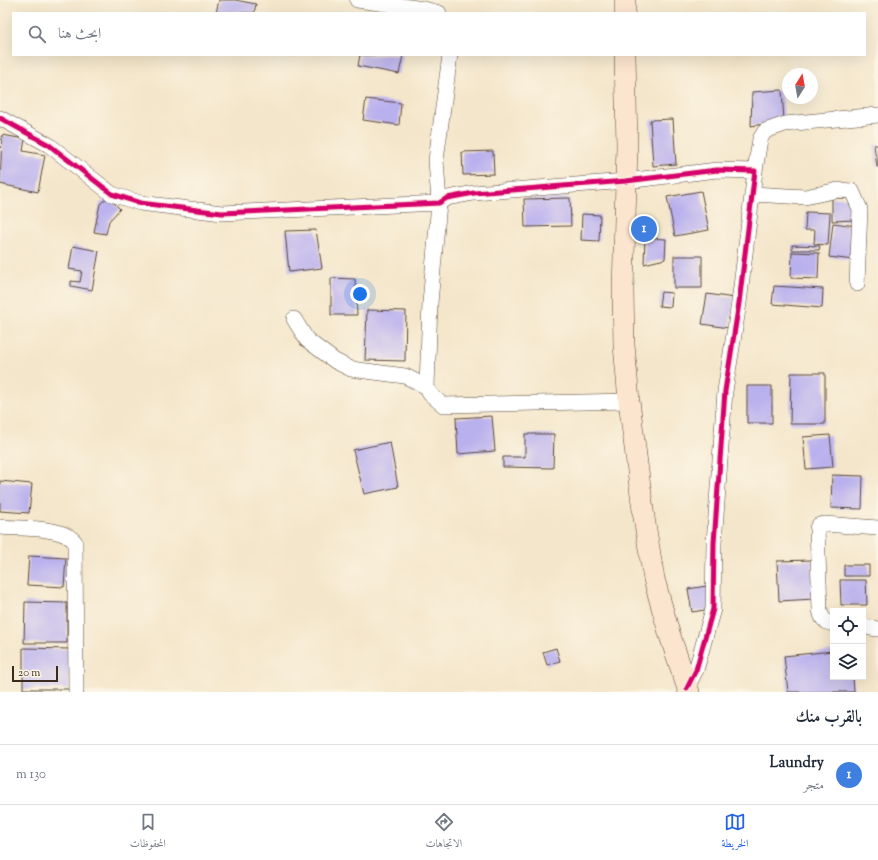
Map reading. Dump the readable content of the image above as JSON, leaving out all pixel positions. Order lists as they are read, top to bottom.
{
  "scale_bar": "20 m",
  "north": "top",
  "page": {
    "search": "ابحث هنا",
    "pins": "1",
    "scale": "20 m",
    "heading": "بالقرب منك",
    "list": [
      {
        "mark": "1",
        "name": "Laundry",
        "note": "متجر",
        "value": "130 m"
      }
    ],
    "nav": ["الخريطة", "الاتجاهات", "المحفوظات"]
  }
}
